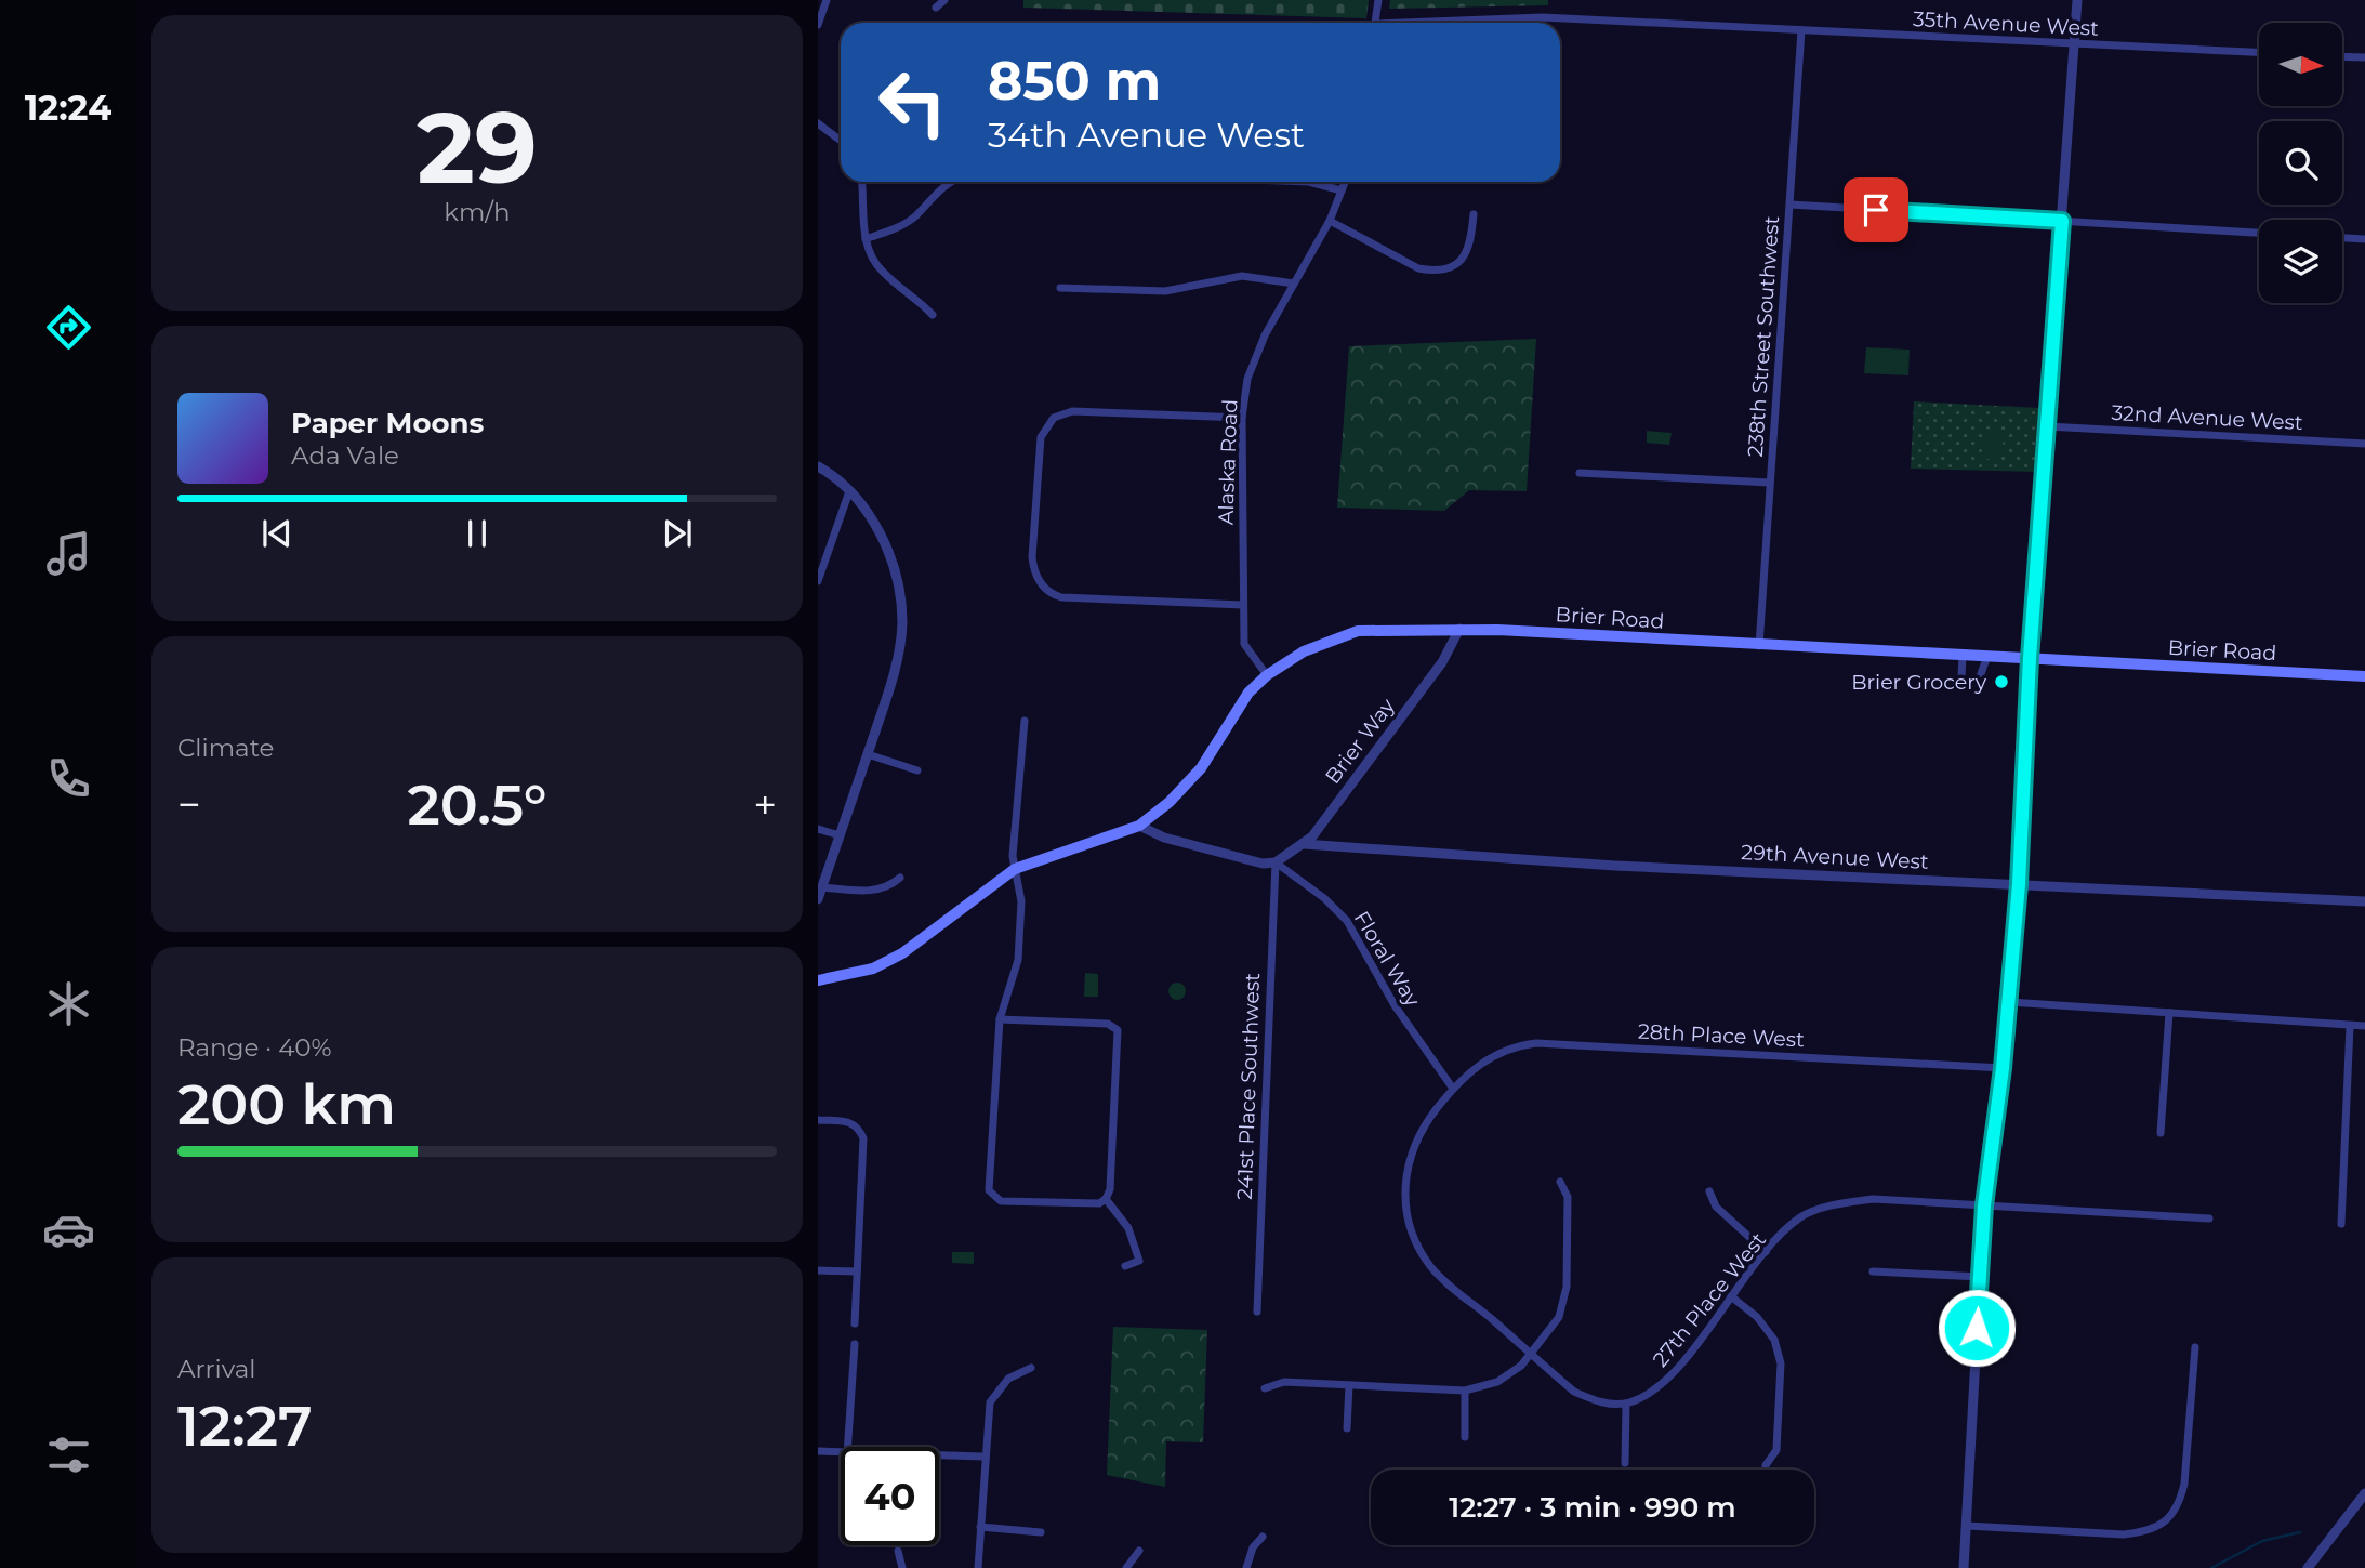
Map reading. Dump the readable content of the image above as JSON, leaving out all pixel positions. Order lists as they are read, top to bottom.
{
  "streets": {
    "main road": ["Brier Road"],
    "street": [
      "35th Avenue West",
      "238th Street Southwest",
      "32nd Avenue West",
      "Alaska Road",
      "Brier Way",
      "29th Avenue West",
      "Floral Way",
      "28th Place West",
      "241st Place Southwest",
      "27th Place West"
    ]
  },
  "crossings": [
    ["35th Avenue West", "238th Street Southwest"],
    ["238th Street Southwest", "Brier Road"],
    ["Alaska Road", "Brier Road"],
    ["Brier Road", "Brier Way"],
    ["Brier Way", "29th Avenue West"],
    ["Brier Way", "Floral Way"],
    ["Brier Way", "241st Place Southwest"],
    ["Floral Way", "28th Place West"],
    ["Floral Way", "241st Place Southwest"]
  ],
  "places": ["Brier Grocery"],
  "north": "right",
  "page": {
    "tabs": "12:24",
    "tile": [
      ["29", "km/h"],
      "Climate",
      ["Range · 40%", "200 km"],
      ["Arrival", "12:27"]
    ],
    "turn": ["850 m", "34th Avenue West"],
    "song": ["Paper Moons", "Ada Vale"],
    "heat": ["−", "20.5°", "+"],
    "limit": "40",
    "trip": "12:27 · 3 min · 990 m"
  }
}
